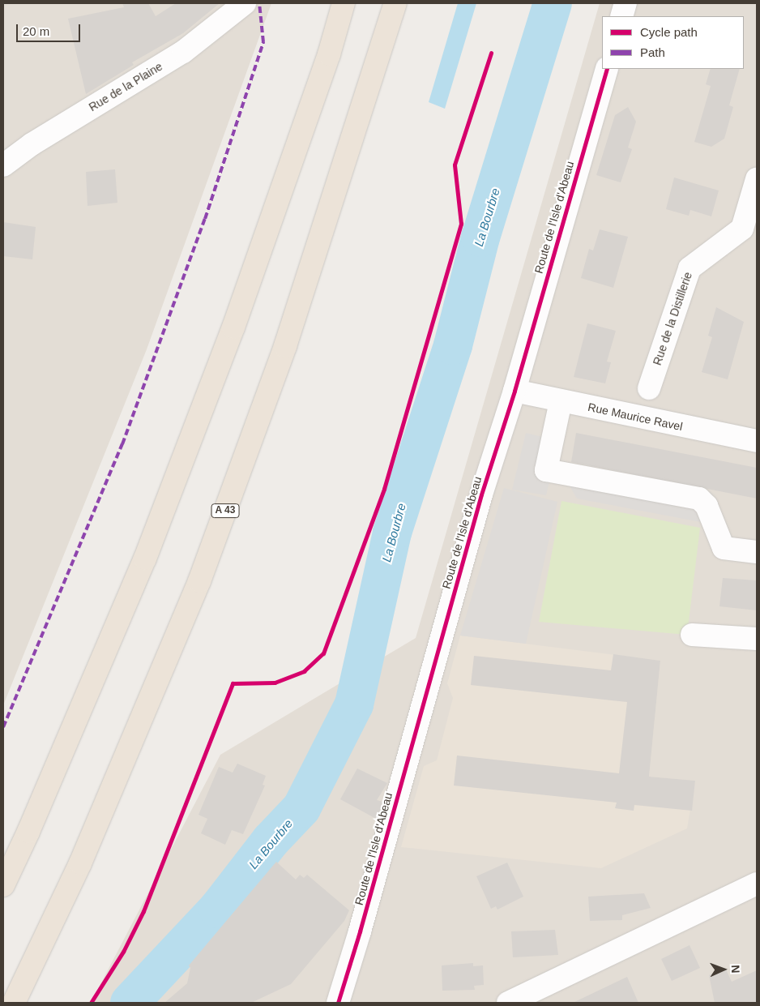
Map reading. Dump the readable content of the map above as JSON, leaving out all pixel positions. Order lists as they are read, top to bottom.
{
  "streets": {
    "highway": ["A 43"],
    "street": [
      "Rue de la Plaine",
      "Route de l'Isle d'Abeau",
      "Rue de la Distillerie",
      "Rue Maurice Ravel"
    ]
  },
  "crossings": [
    ["Route de l'Isle d'Abeau", "Rue Maurice Ravel"]
  ],
  "water": ["La Bourbre"],
  "legend": ["Cycle path", "Path"],
  "scale_bar": "20 m",
  "north": "right"
}
